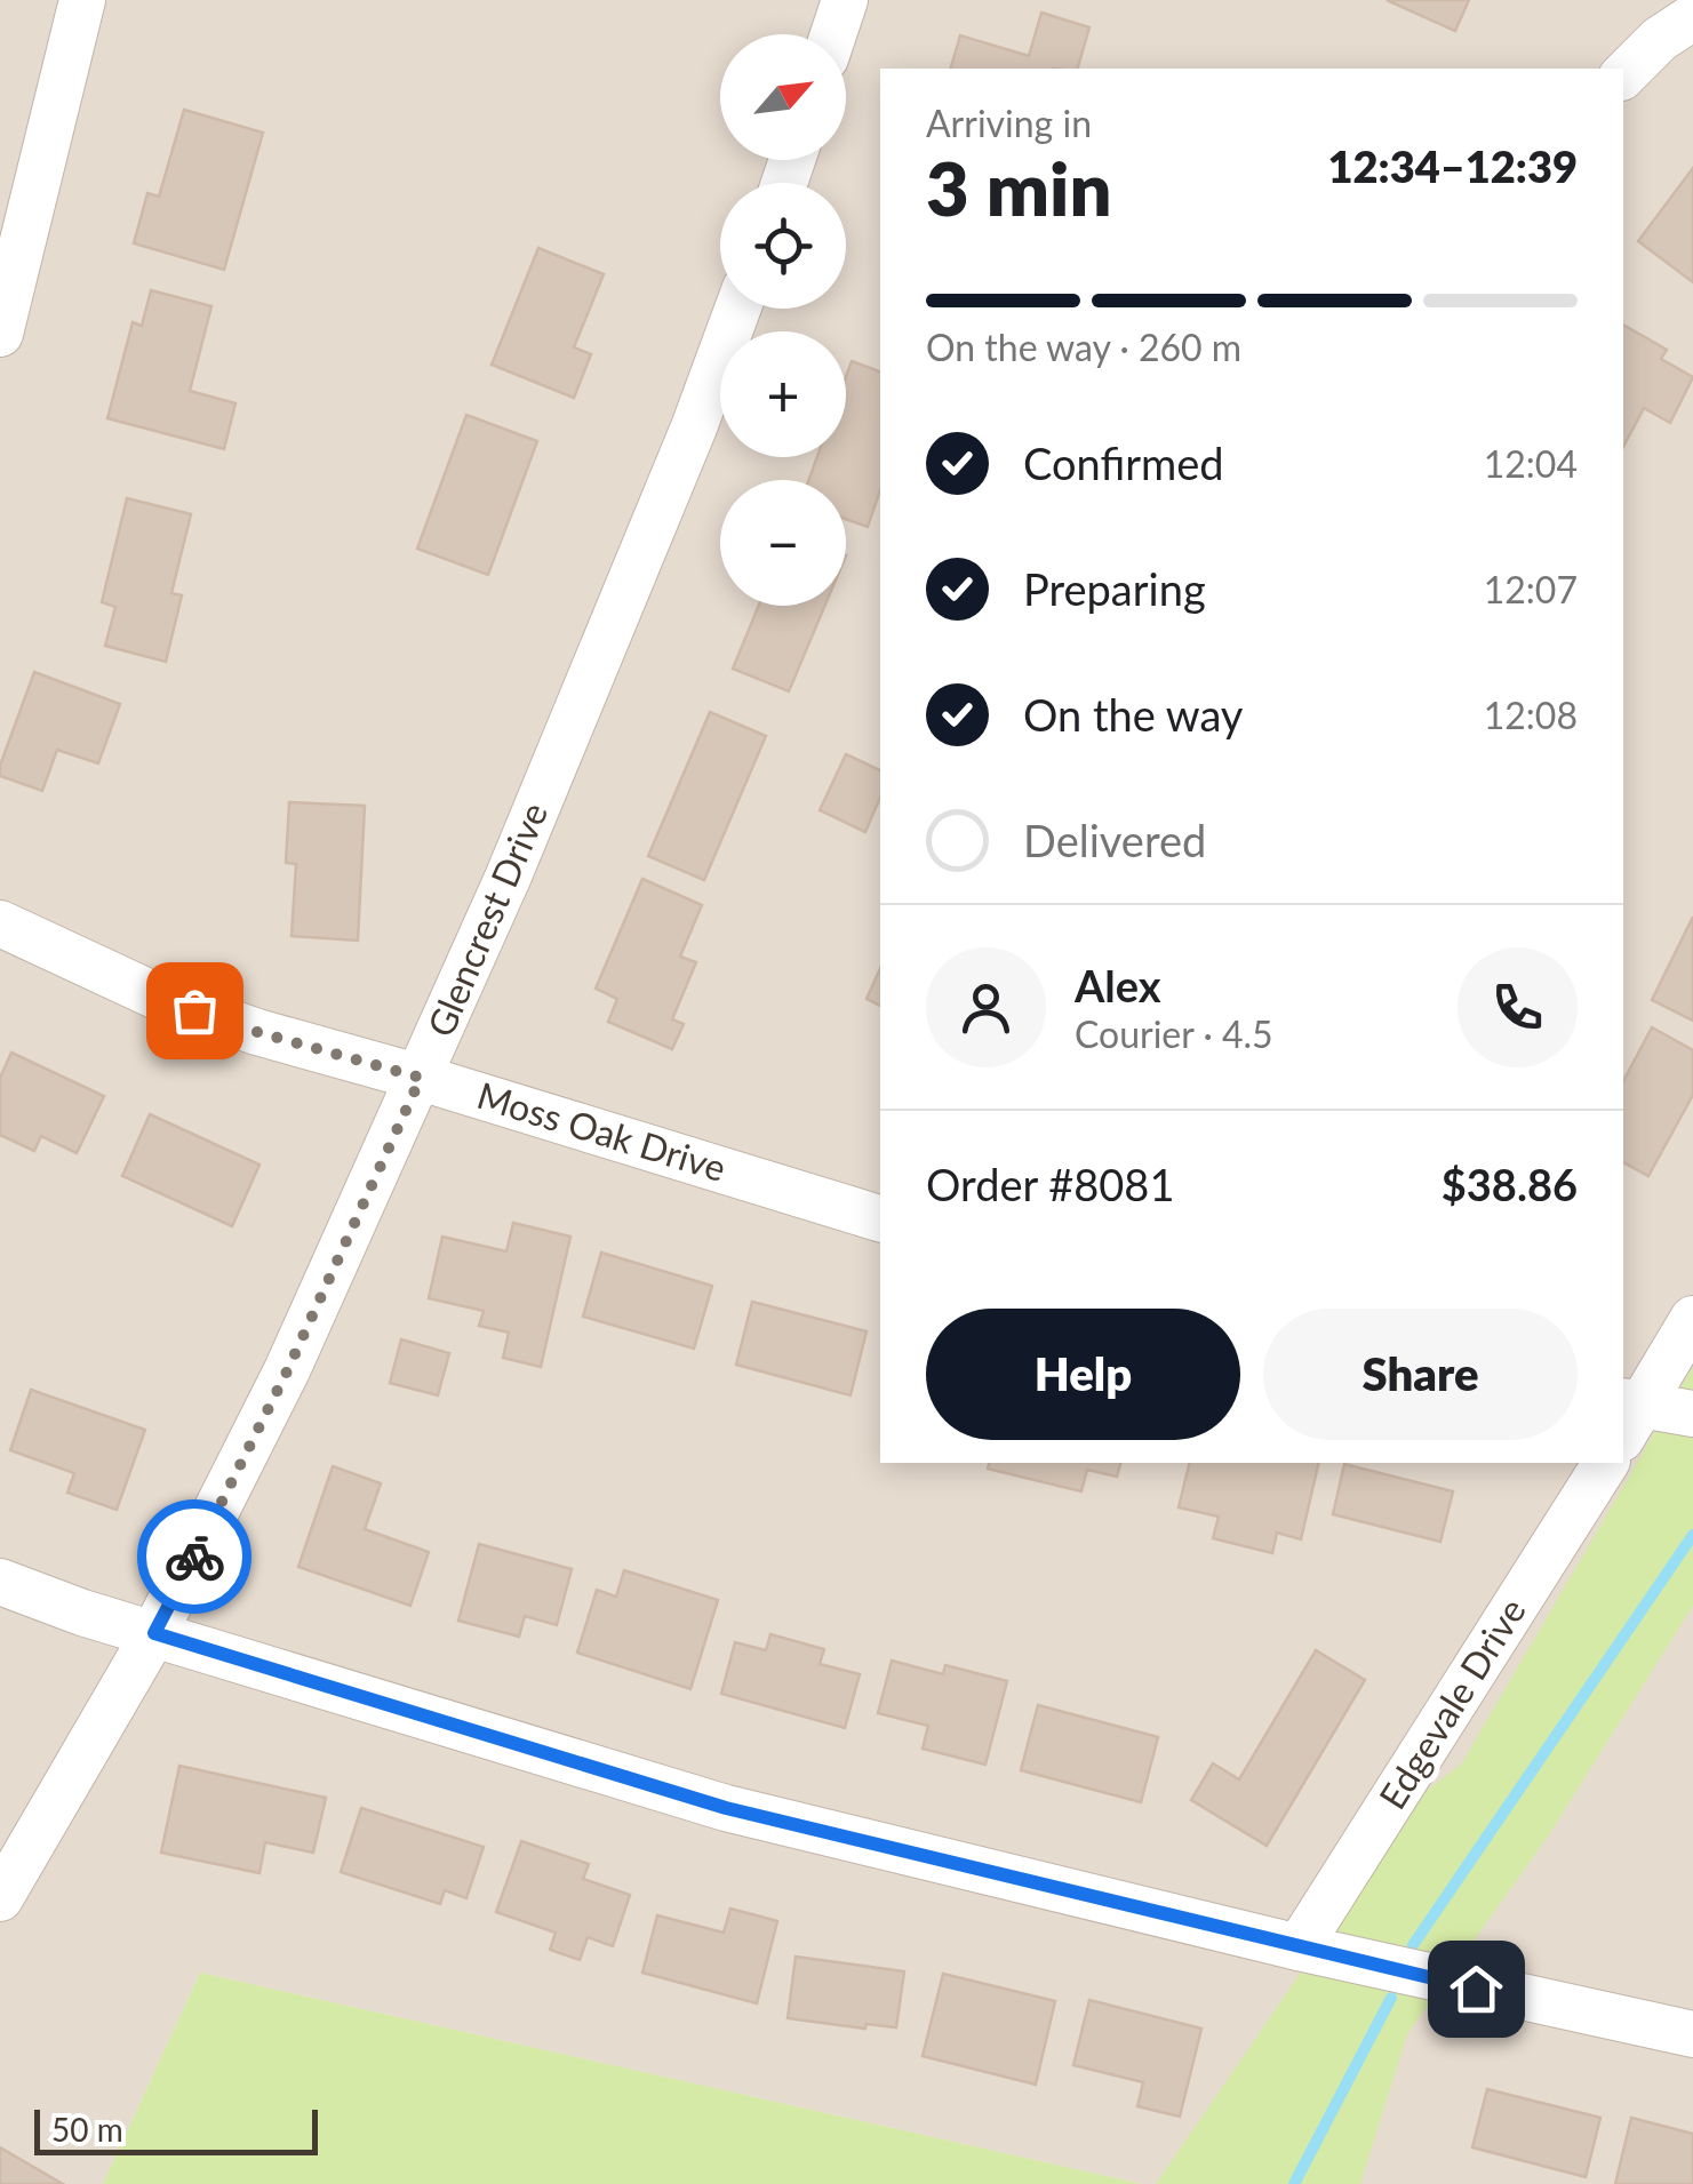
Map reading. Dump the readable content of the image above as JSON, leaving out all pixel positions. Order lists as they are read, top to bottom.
{
  "streets": {
    "street": ["Glencrest Drive", "Moss Oak Drive", "Edgevale Drive"]
  },
  "crossings": [
    ["Glencrest Drive", "Moss Oak Drive"]
  ],
  "scale_bar": "50 m",
  "north": "top right",
  "page": {
    "map_buttons": ["+", "−"],
    "heading": ["3 min", "Arriving in", "12:34–12:39"],
    "panel": [
      "Alex",
      "Courier · 4.5",
      "Order #8081",
      "$38.86"
    ],
    "bar": "On the way · 260 m",
    "list": [
      ["Confirmed", "12:04"],
      ["Preparing", "12:07"],
      ["On the way", "12:08"],
      "Delivered"
    ],
    "buttons": ["Help", "Share"],
    "scale": "50 m"
  }
}
